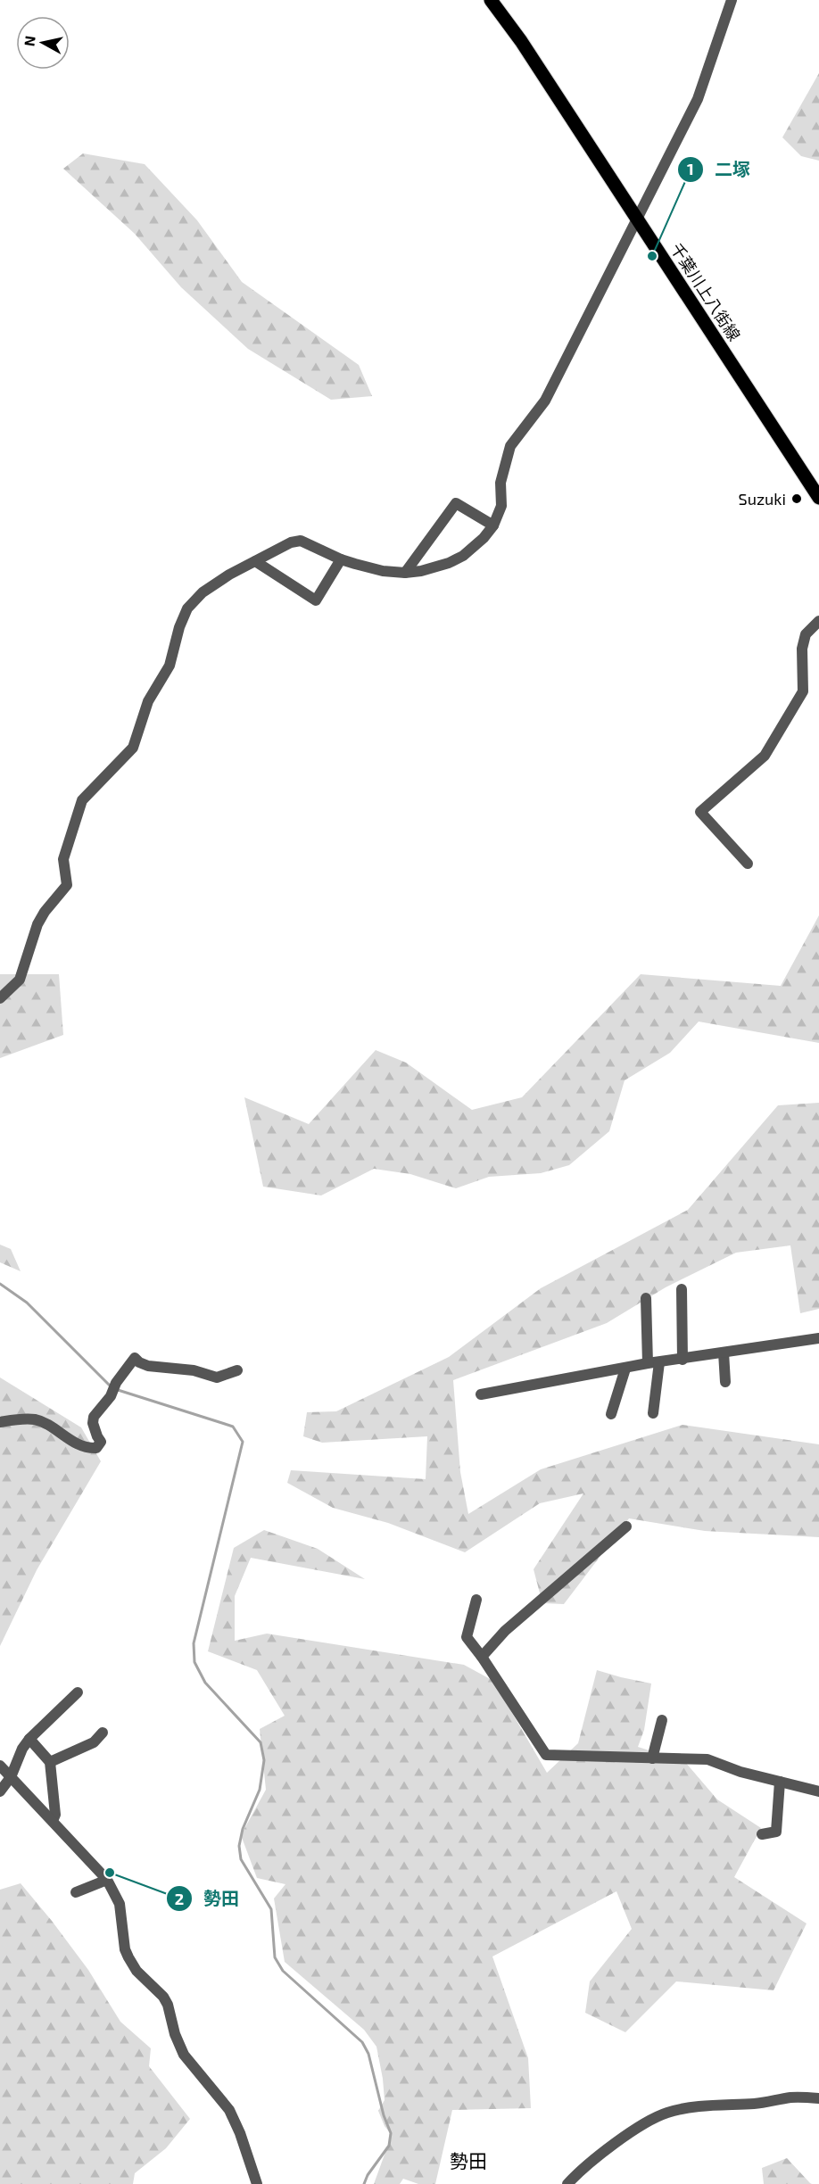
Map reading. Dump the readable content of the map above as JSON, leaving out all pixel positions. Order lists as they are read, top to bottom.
{
  "streets": {
    "main road": ["千葉川上八街線"]
  },
  "districts": ["勢田"],
  "places": ["二塚", "Suzuki", "勢田"],
  "north": "left"
}
